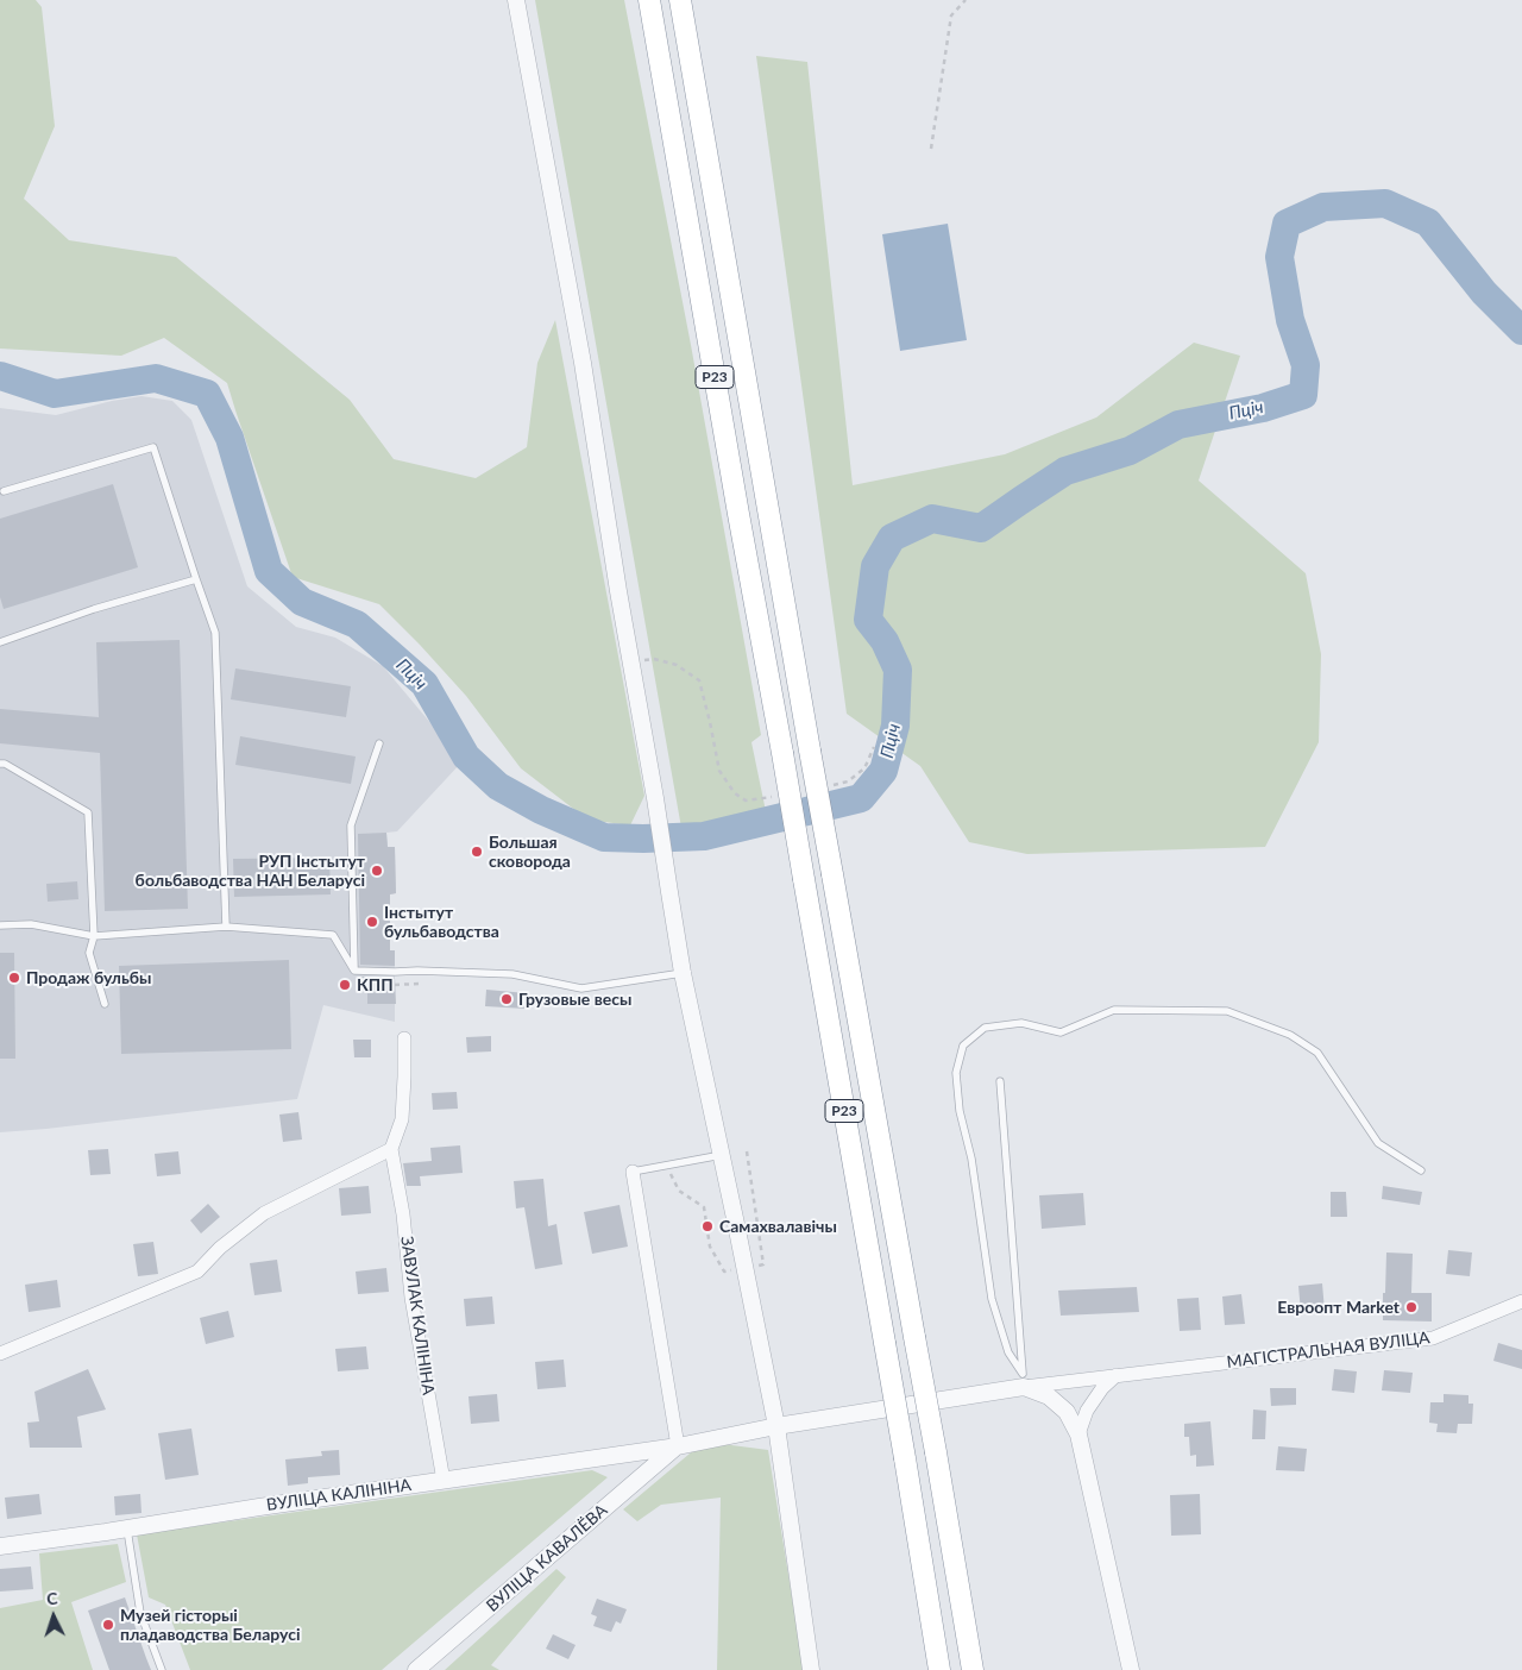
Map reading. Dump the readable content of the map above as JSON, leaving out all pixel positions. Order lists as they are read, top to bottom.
{
  "streets": {
    "highway": ["Р23"],
    "street": [
      "ЗАВУЛАК КАЛІНІНА",
      "МАГІСТРАЛЬНАЯ ВУЛІЦА",
      "ВУЛІЦА КАЛІНІНА",
      "ВУЛІЦА КАВАЛЁВА"
    ]
  },
  "crossings": [
    ["ЗАВУЛАК КАЛІНІНА", "ВУЛІЦА КАЛІНІНА"],
    ["МАГІСТРАЛЬНАЯ ВУЛІЦА", "ВУЛІЦА КАЛІНІНА"],
    ["ВУЛІЦА КАЛІНІНА", "ВУЛІЦА КАВАЛЁВА"]
  ],
  "water": ["Пціч"],
  "places": [
    "Большая сковорода",
    "РУП Інстытут больбаводства НАН Беларусі",
    "Інстытут бульбаводства",
    "Продаж бульбы",
    "КПП",
    "Грузовые весы",
    "Самахвалавічы",
    "Евроопт Market",
    "Музей гісторыі пладаводства Беларусі"
  ],
  "north": "top"
}
